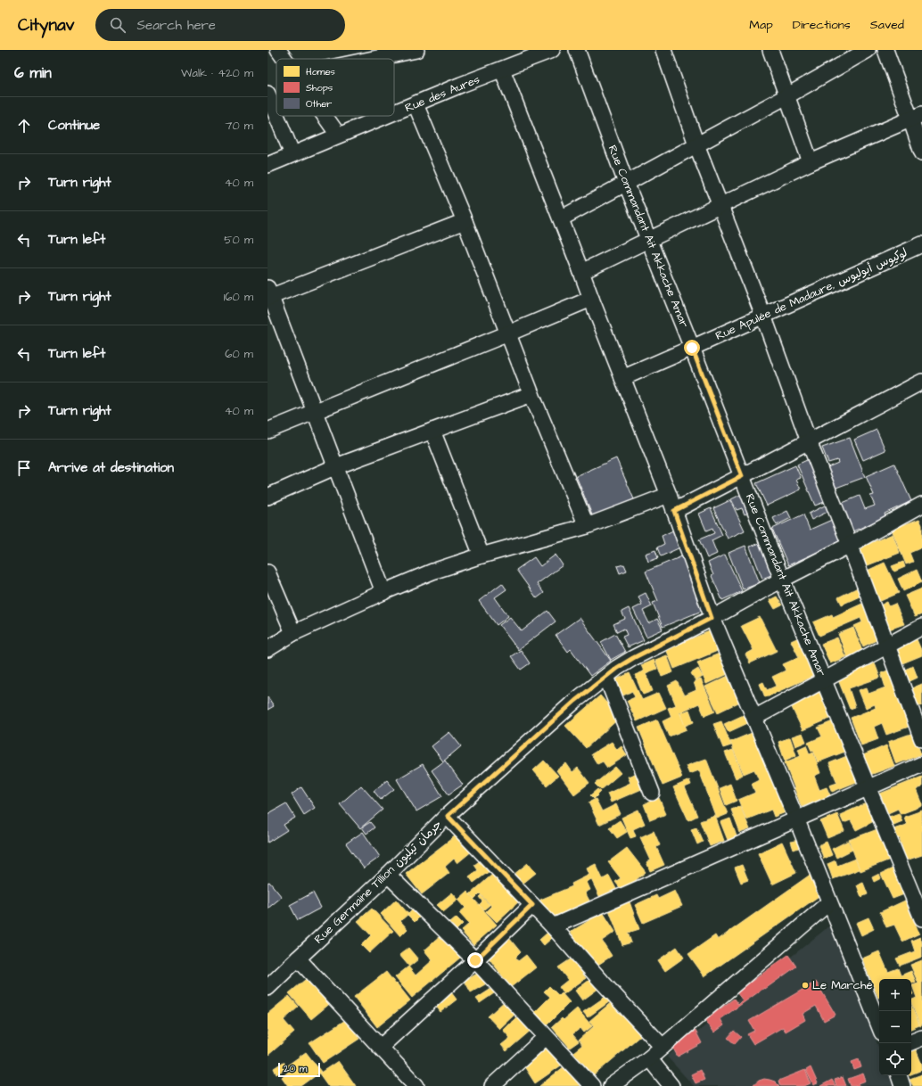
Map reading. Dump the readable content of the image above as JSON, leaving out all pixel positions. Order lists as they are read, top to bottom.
{
  "streets": {
    "street": [
      "Rue des Aures",
      "Rue Commandant Ait Akkache Amar",
      "Rue Apulée de Madaure, لوكيوس أبوليوس",
      "Rue Germaine Tillion جرمان تيليون"
    ]
  },
  "crossings": [
    ["Rue Commandant Ait Akkache Amar", "Rue Apulée de Madaure, لوكيوس أبوليوس"],
    ["Rue Commandant Ait Akkache Amar", "Rue Germaine Tillion جرمان تيليون"]
  ],
  "places": ["Le Marché"],
  "legend": ["Homes", "Shops", "Other"],
  "scale_bar": "20 m",
  "page": {
    "header": "Citynav",
    "search": "Search here",
    "nav": ["Map", "Directions", "Saved"],
    "heading": ["6 min", "Walk · 420 m"],
    "list": [
      ["Continue", "70 m"],
      ["Turn right", "40 m"],
      ["Turn left", "50 m"],
      ["Turn right", "160 m"],
      ["Turn left", "60 m"],
      ["Turn right", "40 m"],
      "Arrive at destination"
    ],
    "map_buttons": ["+", "−"],
    "scale": "20 m"
  }
}
